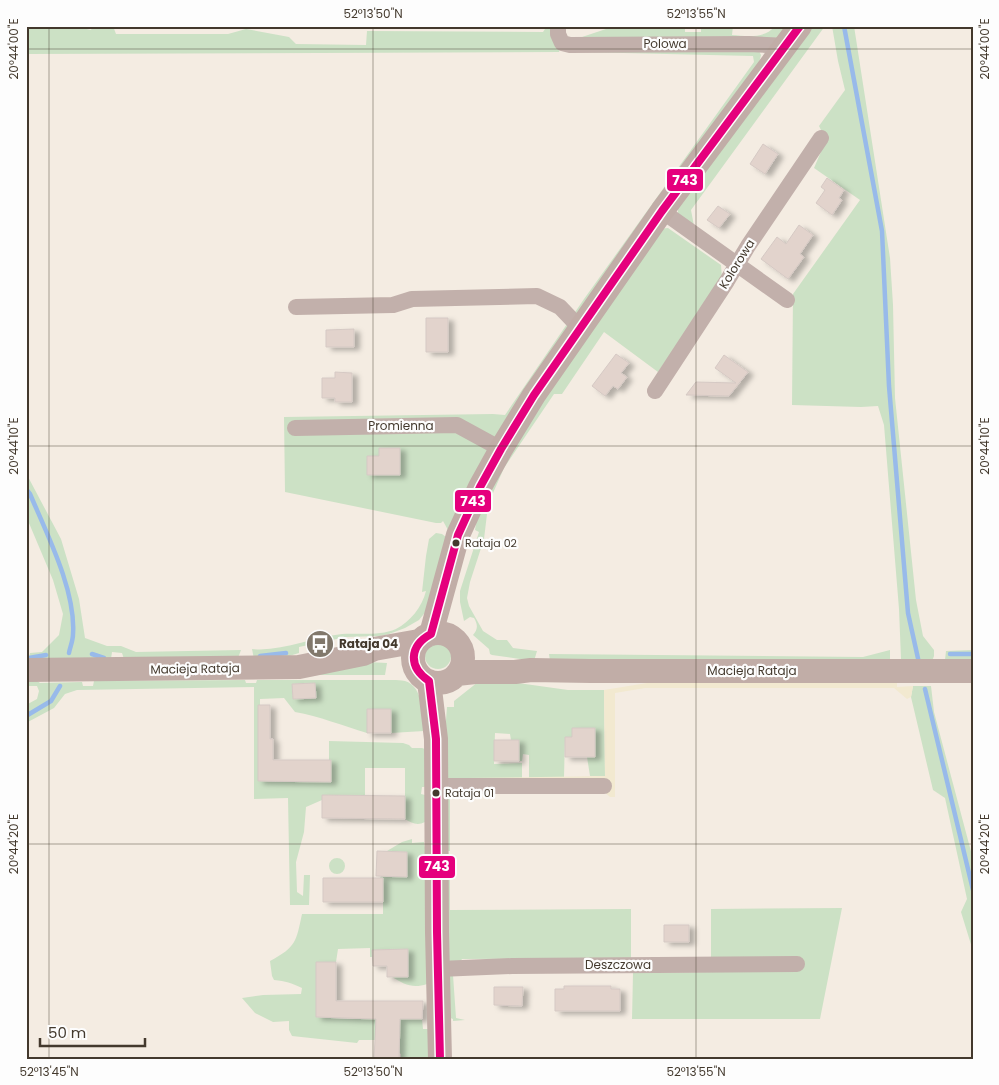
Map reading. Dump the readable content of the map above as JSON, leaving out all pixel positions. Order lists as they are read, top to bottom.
{
  "streets": {
    "street": [
      "Polowa",
      "Kolorowa",
      "Promienna",
      "Macieja Rataja",
      "Deszczowa"
    ]
  },
  "places": {
    "other": ["Rataja 02", "Rataja 01"],
    "bus stop": ["Rataja 04"]
  },
  "lines": ["transit line 743"],
  "scale_bar": "50 m",
  "coordinates": [
    "52°13'50\"N",
    "52°13'55\"N",
    "20°44'00\"E",
    "20°44'10\"E",
    "20°44'20\"E",
    "52°13'45\"N"
  ]
}
